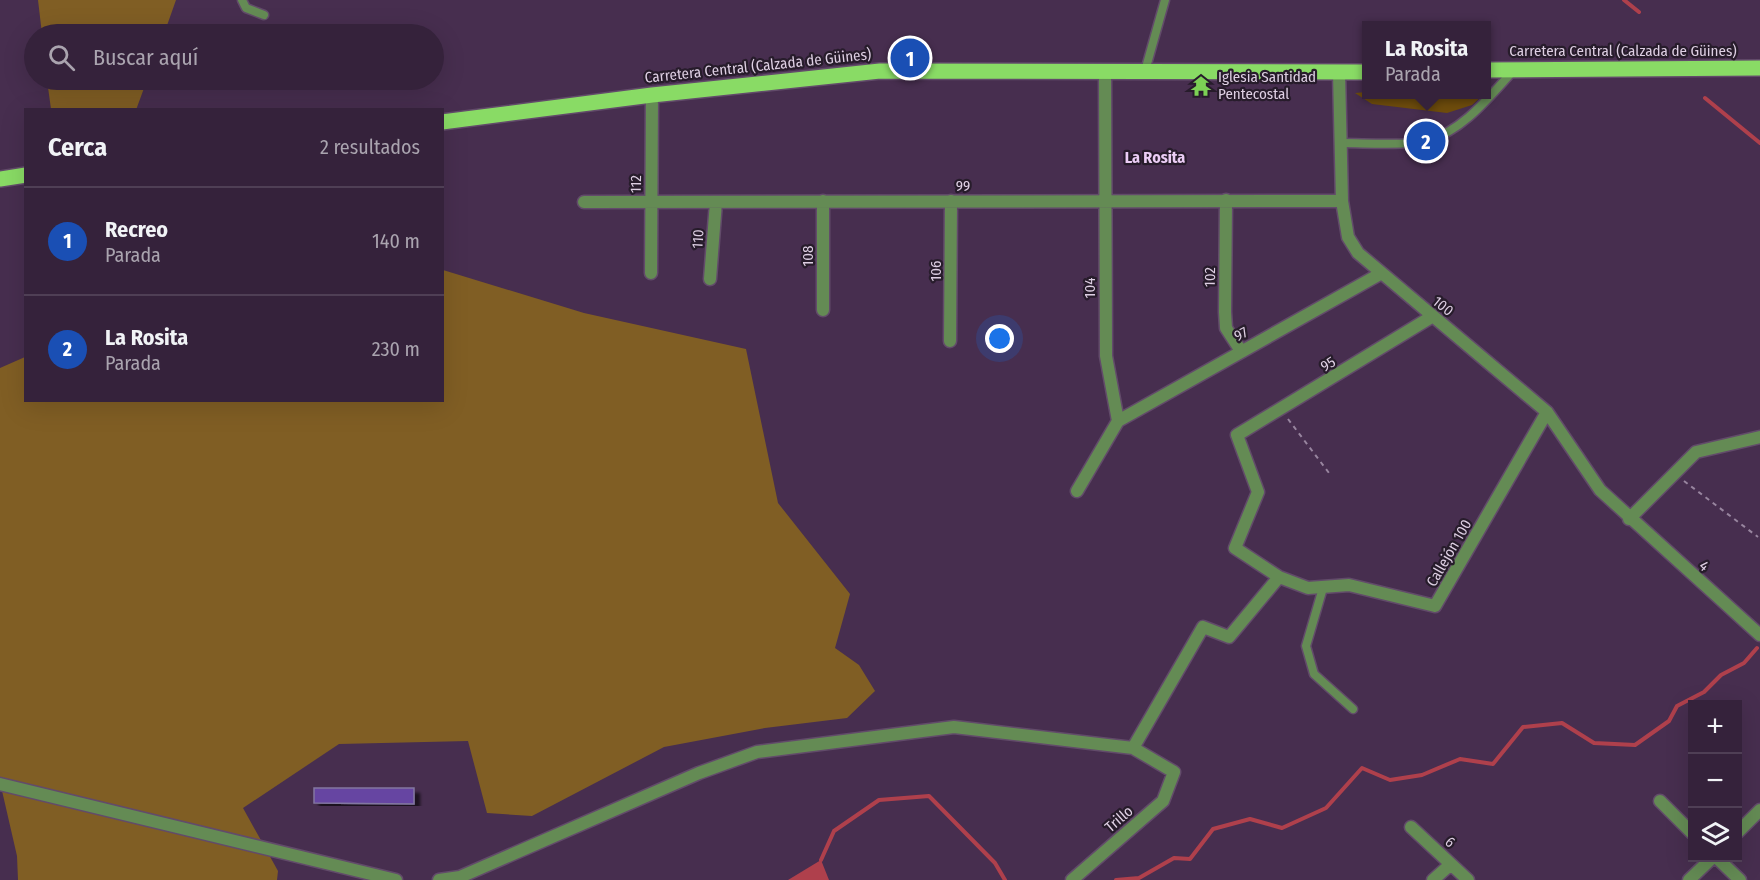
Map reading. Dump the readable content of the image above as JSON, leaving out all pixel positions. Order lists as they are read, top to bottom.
{
  "streets": {
    "main road": ["Carretera Central (Calzada de Güines)"],
    "street": [
      "112",
      "99",
      "110",
      "108",
      "106",
      "102",
      "104",
      "100",
      "97",
      "95",
      "Callejón 100",
      "4",
      "Trillo",
      "6"
    ]
  },
  "crossings": [
    ["Carretera Central (Calzada de Güines)", "112"],
    ["Carretera Central (Calzada de Güines)", "104"],
    ["Carretera Central (Calzada de Güines)", "100"],
    ["112", "99"],
    ["99", "110"],
    ["99", "108"],
    ["99", "106"],
    ["99", "102"],
    ["99", "104"],
    ["99", "100"],
    ["102", "97"],
    ["104", "97"],
    ["100", "97"],
    ["100", "95"],
    ["100", "Callejón 100"],
    ["100", "4"],
    ["95", "Callejón 100"]
  ],
  "districts": ["La Rosita"],
  "places": {
    "temple": ["Iglesia Santidad Pentecostal"]
  },
  "page": {
    "popup": ["La Rosita", "Parada"],
    "search": "Buscar aquí",
    "pins": ["1", "2"],
    "heading": ["Cerca", "2 resultados"],
    "list": [
      {
        "mark": "1",
        "name": "Recreo",
        "note": "Parada",
        "value": "140 m"
      },
      {
        "mark": "2",
        "name": "La Rosita",
        "note": "Parada",
        "value": "230 m"
      }
    ],
    "map_buttons": ["+", "−"]
  }
}
